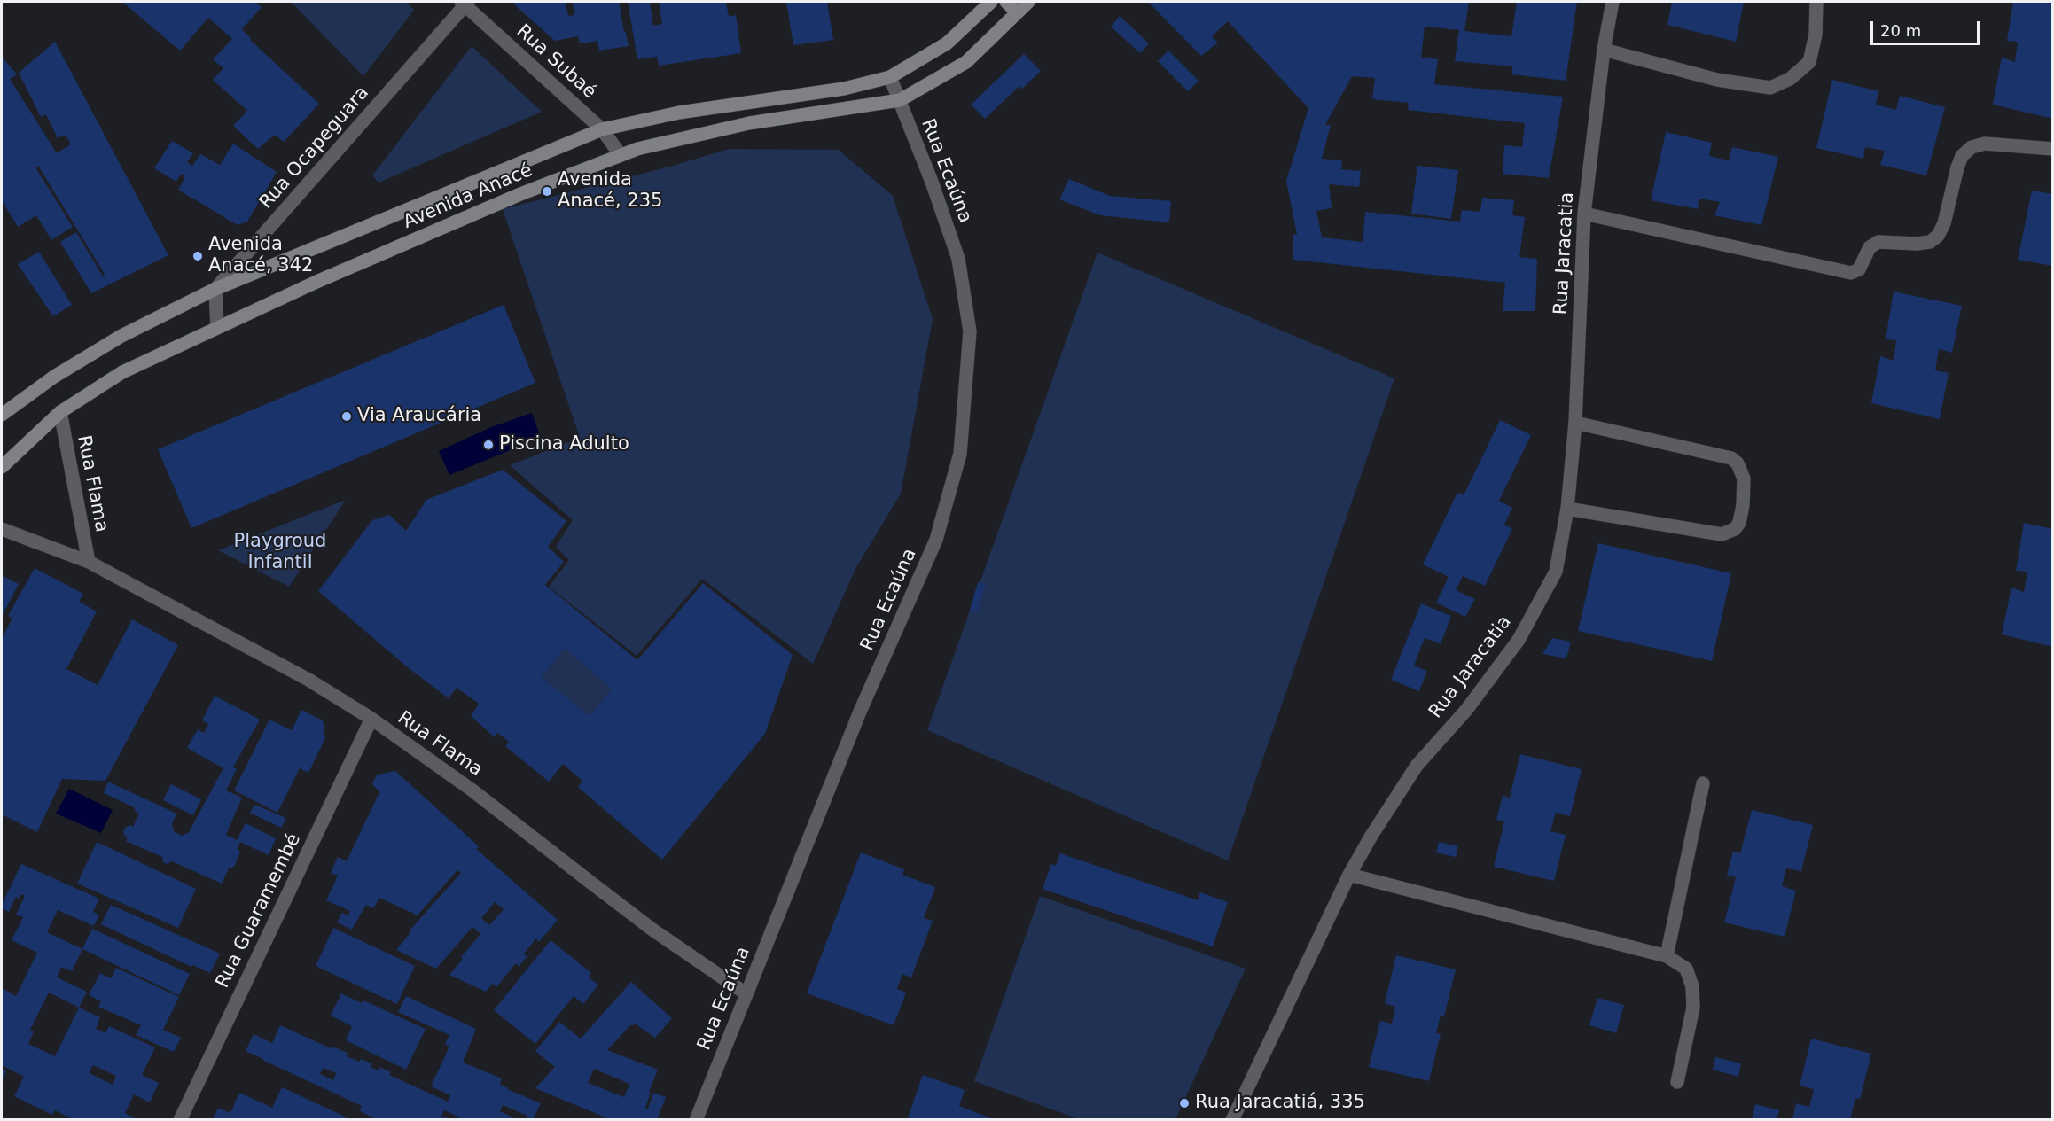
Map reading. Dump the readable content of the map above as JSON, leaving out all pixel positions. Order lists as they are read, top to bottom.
{
  "streets": {
    "street": [
      "Rua Subaé",
      "Rua Ocapeguara",
      "Rua Ecaúna",
      "Avenida Anacé",
      "Rua Jaracatia",
      "Rua Flama",
      "Rua Guaramembé"
    ]
  },
  "crossings": [
    ["Rua Subaé", "Rua Ocapeguara"],
    ["Rua Subaé", "Avenida Anacé"],
    ["Rua Ocapeguara", "Avenida Anacé"],
    ["Rua Ecaúna", "Avenida Anacé"],
    ["Rua Ecaúna", "Rua Flama"],
    ["Avenida Anacé", "Rua Flama"],
    ["Rua Flama", "Rua Guaramembé"]
  ],
  "parks": ["Playgroud Infantil"],
  "places": [
    "Avenida Anacé, 235",
    "Avenida Anacé, 342",
    "Via Araucária",
    "Piscina Adulto",
    "Rua Jaracatiá, 335"
  ],
  "scale_bar": "20 m"
}
